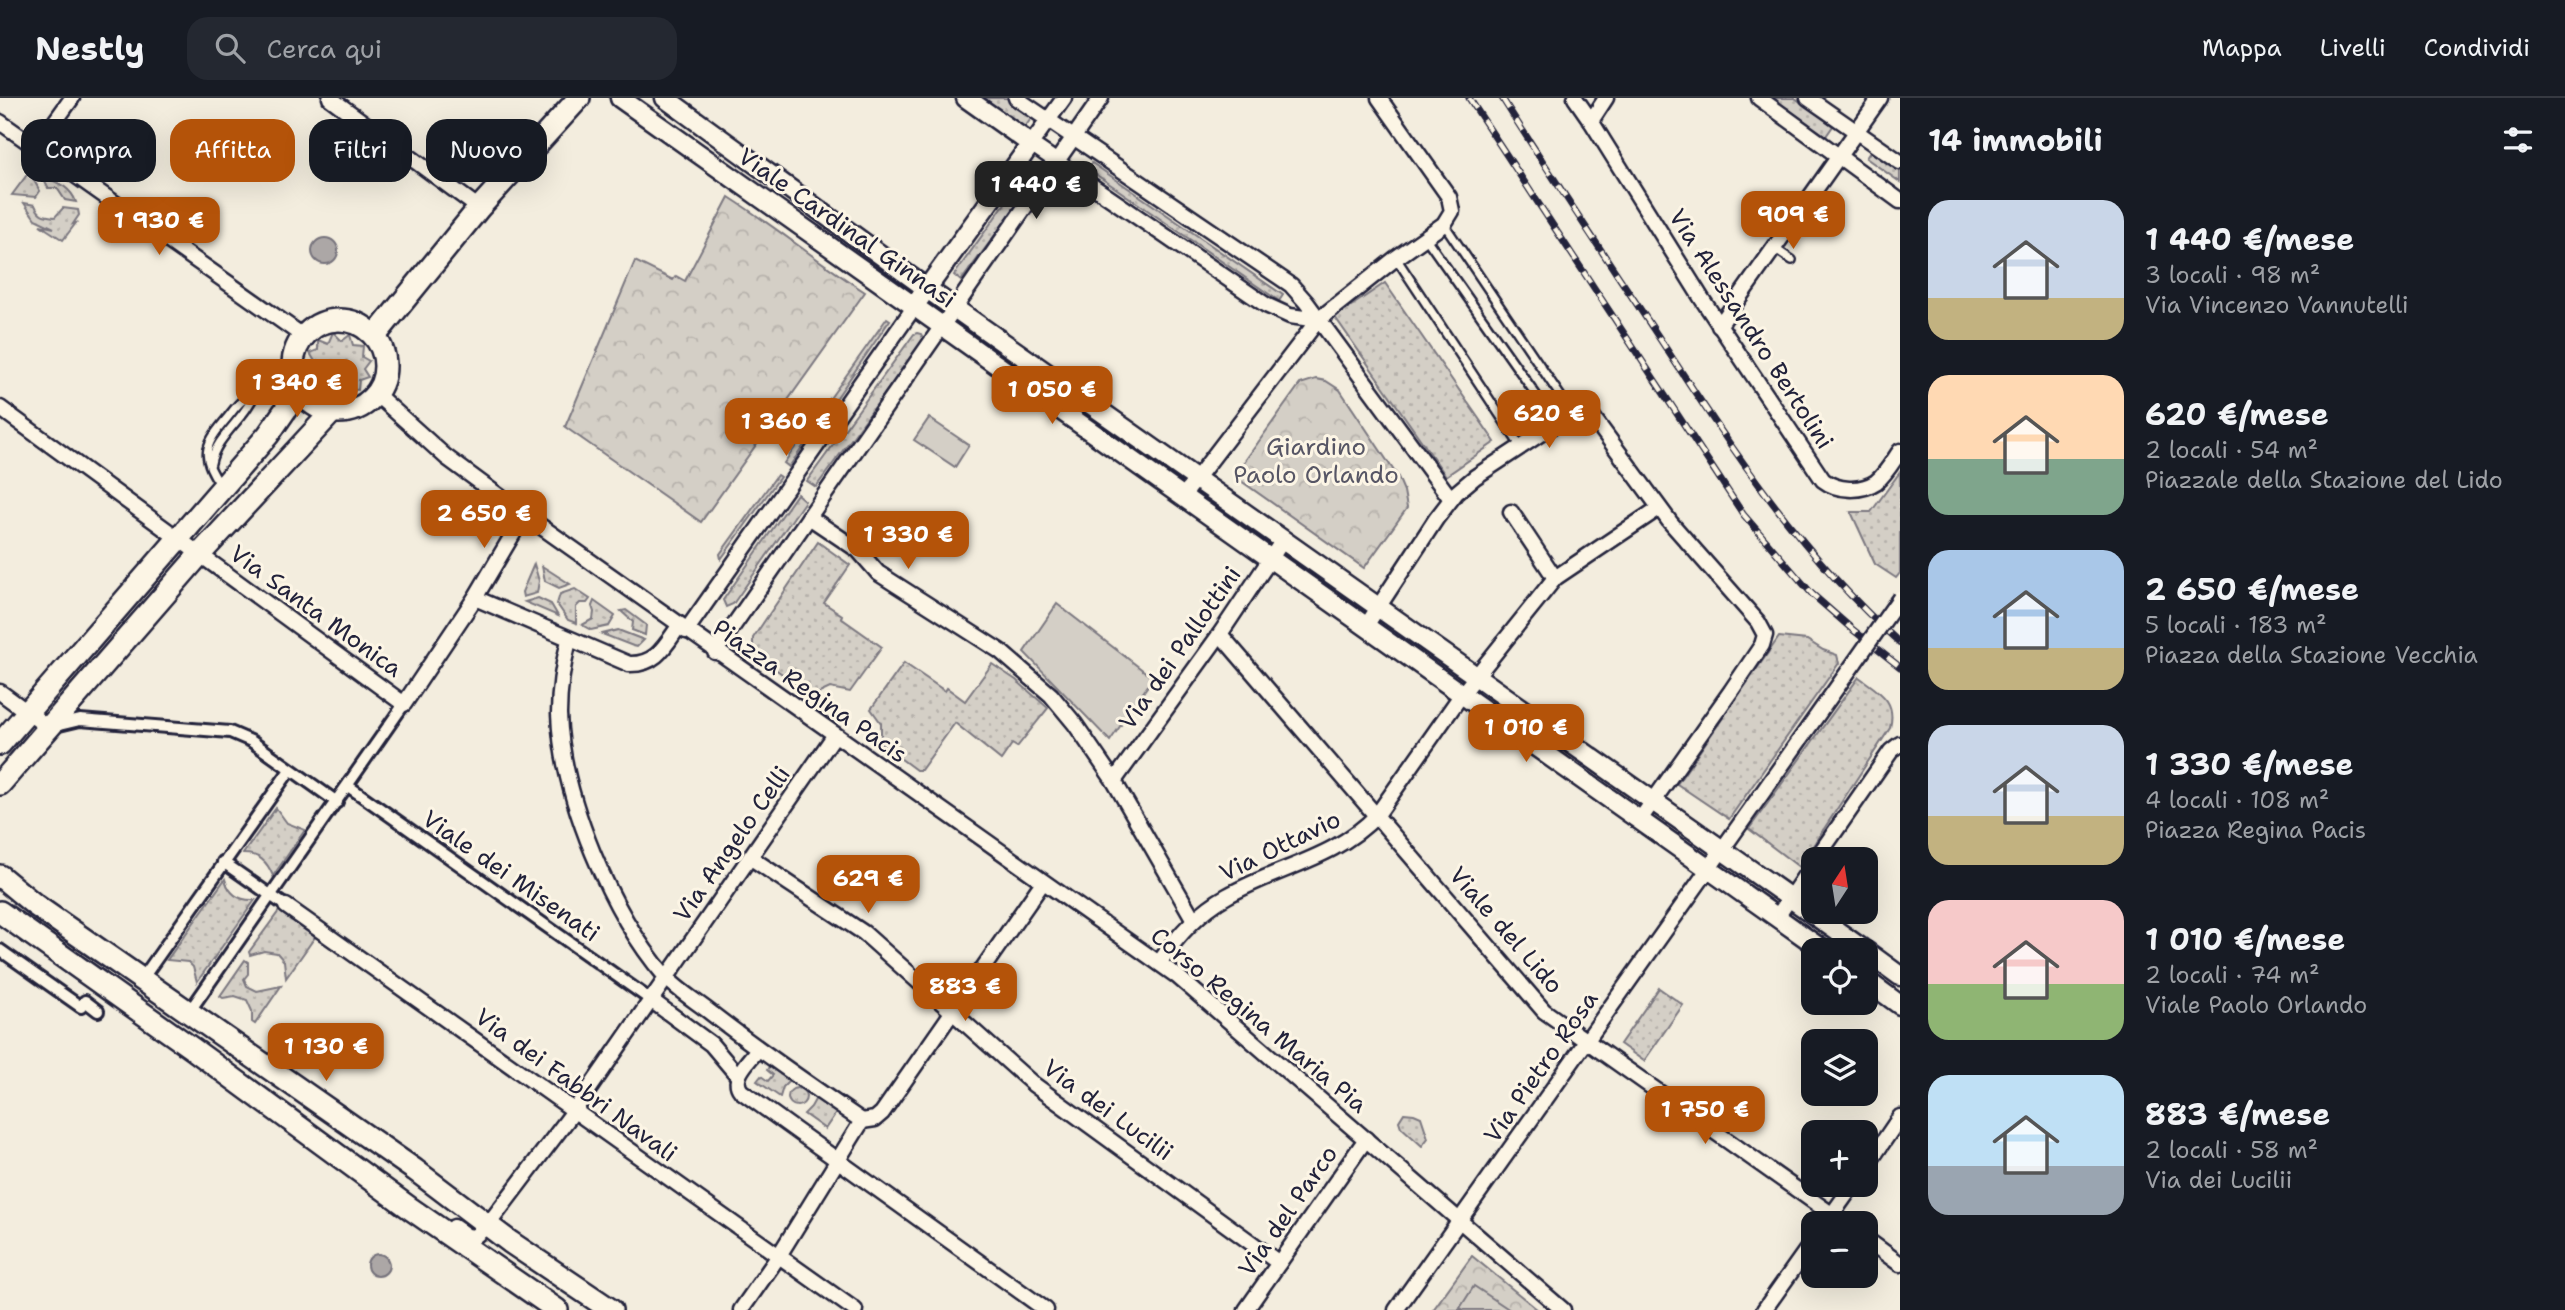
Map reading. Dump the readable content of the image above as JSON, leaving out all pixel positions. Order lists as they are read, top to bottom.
{
  "streets": {
    "street": [
      "Viale Cardinal Ginnasi",
      "Via Alessandro Bertolini",
      "Via Santa Monica",
      "Via dei Pallottini",
      "Piazza Regina Pacis",
      "Via Angelo Celli",
      "Via Ottavio",
      "Viale dei Misenati",
      "Viale del Lido",
      "Corso Regina Maria Pia",
      "Via Pietro Rosa",
      "Via dei Fabbri Navali",
      "Via dei Lucilii",
      "Via del Parco"
    ]
  },
  "crossings": [
    ["Viale Cardinal Ginnasi", "Via dei Pallottini"],
    ["Viale Cardinal Ginnasi", "Via Ottavio"],
    ["Viale Cardinal Ginnasi", "Via Pietro Rosa"],
    ["Via dei Pallottini", "Viale del Lido"],
    ["Piazza Regina Pacis", "Via Angelo Celli"],
    ["Piazza Regina Pacis", "Corso Regina Maria Pia"],
    ["Via Angelo Celli", "Viale dei Misenati"],
    ["Via Angelo Celli", "Via dei Fabbri Navali"],
    ["Via Angelo Celli", "Via dei Lucilii"],
    ["Via Ottavio", "Viale del Lido"],
    ["Via Ottavio", "Corso Regina Maria Pia"],
    ["Viale del Lido", "Via Pietro Rosa"],
    ["Corso Regina Maria Pia", "Via Pietro Rosa"],
    ["Corso Regina Maria Pia", "Via del Parco"],
    ["Via dei Lucilii", "Via del Parco"]
  ],
  "parks": ["Giardino Paolo Orlando"],
  "north": "top",
  "page": {
    "header": "Nestly",
    "search": "Cerca qui",
    "nav": ["Mappa", "Livelli", "Condividi"],
    "heading": "14 immobili",
    "chip": [
      "Compra",
      "Affitta",
      "Filtri",
      "Nuovo"
    ],
    "price": [
      "1 440 €",
      "909 €",
      "1 930 €",
      "1 340 €",
      "1 050 €",
      "620 €",
      "1 360 €",
      "2 650 €",
      "1 330 €",
      "1 010 €",
      "629 €",
      "883 €",
      "1 130 €",
      "1 750 €"
    ],
    "list": [
      {
        "name": "1 440 €/mese",
        "note": "3 locali · 98 m² · Via Vincenzo Vannutelli"
      },
      {
        "name": "620 €/mese",
        "note": "2 locali · 54 m² · Piazzale della Stazione del Lido"
      },
      {
        "name": "2 650 €/mese",
        "note": "5 locali · 183 m² · Piazza della Stazione Vecchia"
      },
      {
        "name": "1 330 €/mese",
        "note": "4 locali · 108 m² · Piazza Regina Pacis"
      },
      {
        "name": "1 010 €/mese",
        "note": "2 locali · 74 m² · Viale Paolo Orlando"
      },
      {
        "name": "883 €/mese",
        "note": "2 locali · 58 m² · Via dei Lucilii"
      }
    ],
    "map_buttons": ["+", "−"]
  }
}
